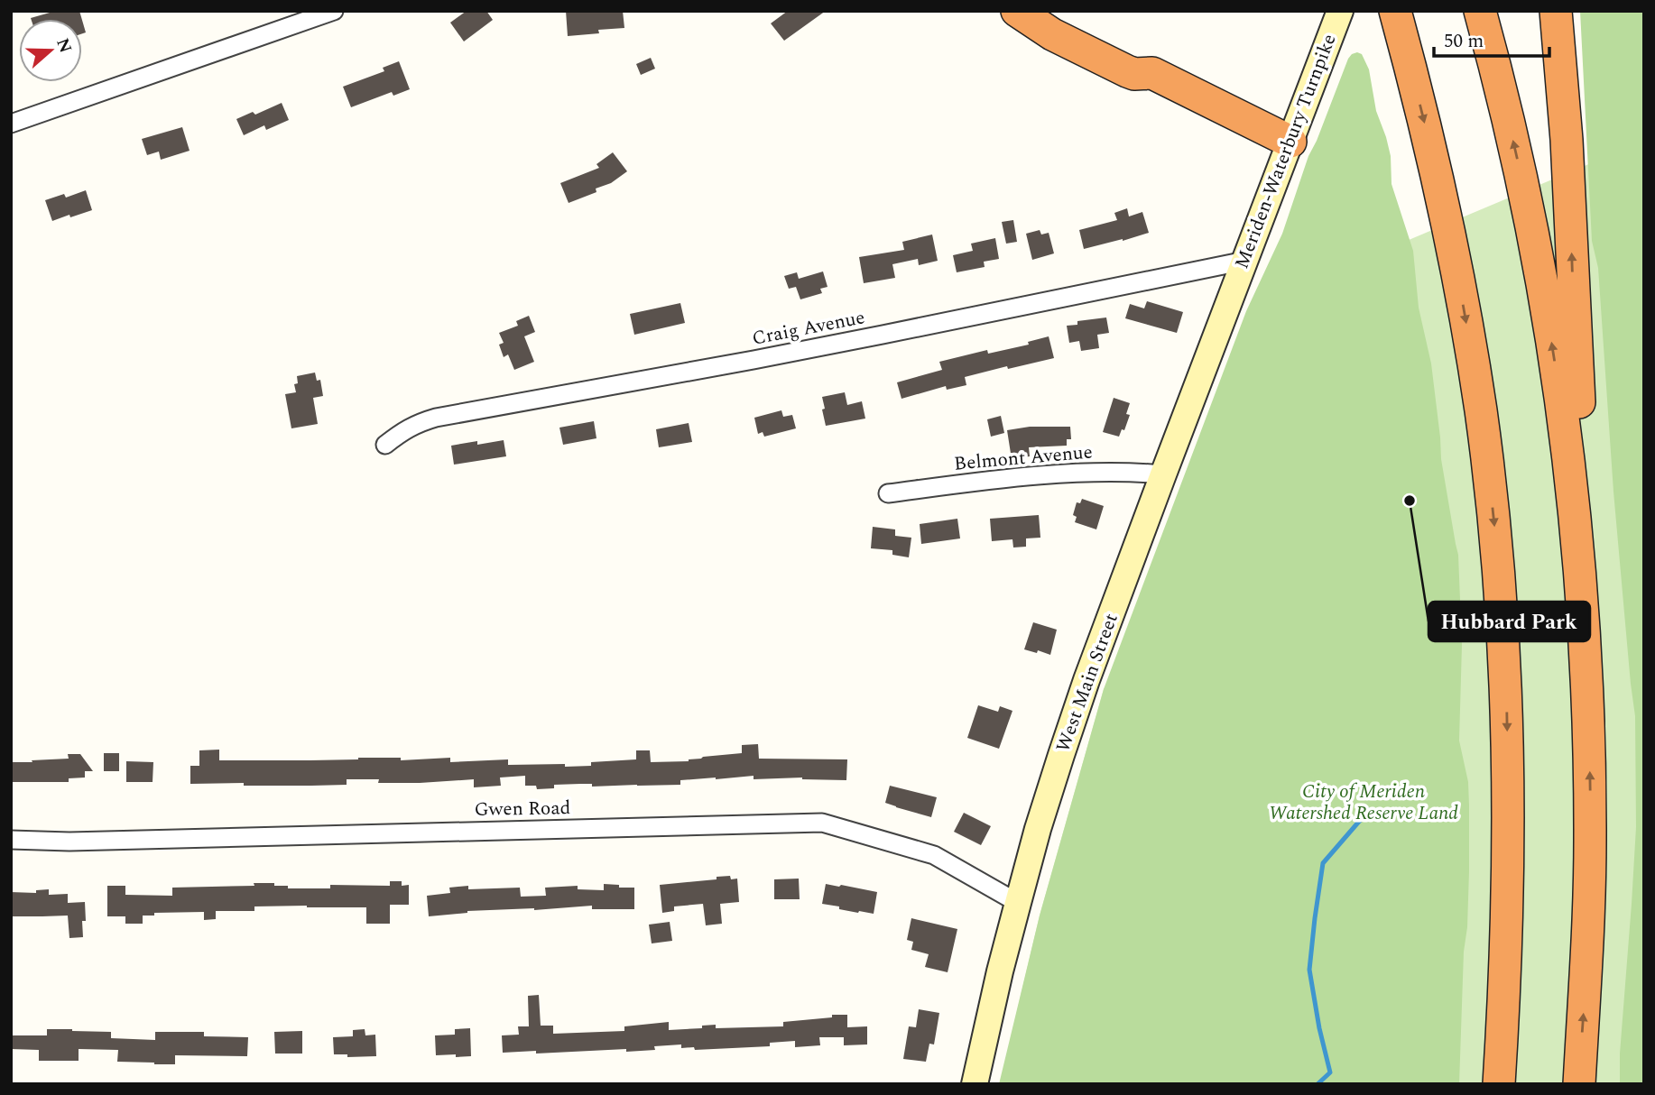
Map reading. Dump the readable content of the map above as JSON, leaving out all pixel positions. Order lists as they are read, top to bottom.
{
  "streets": {
    "main road": ["Meriden-Waterbury Turnpike", "West Main Street"],
    "street": ["Craig Avenue", "Belmont Avenue", "Gwen Road"]
  },
  "crossings": [
    ["Meriden-Waterbury Turnpike", "Craig Avenue"],
    ["Meriden-Waterbury Turnpike", "West Main Street"],
    ["Belmont Avenue", "West Main Street"],
    ["West Main Street", "Gwen Road"]
  ],
  "parks": ["City of Meriden Watershed Reserve Land"],
  "places": ["Hubbard Park"],
  "scale_bar": "50 m",
  "north": "right"
}
